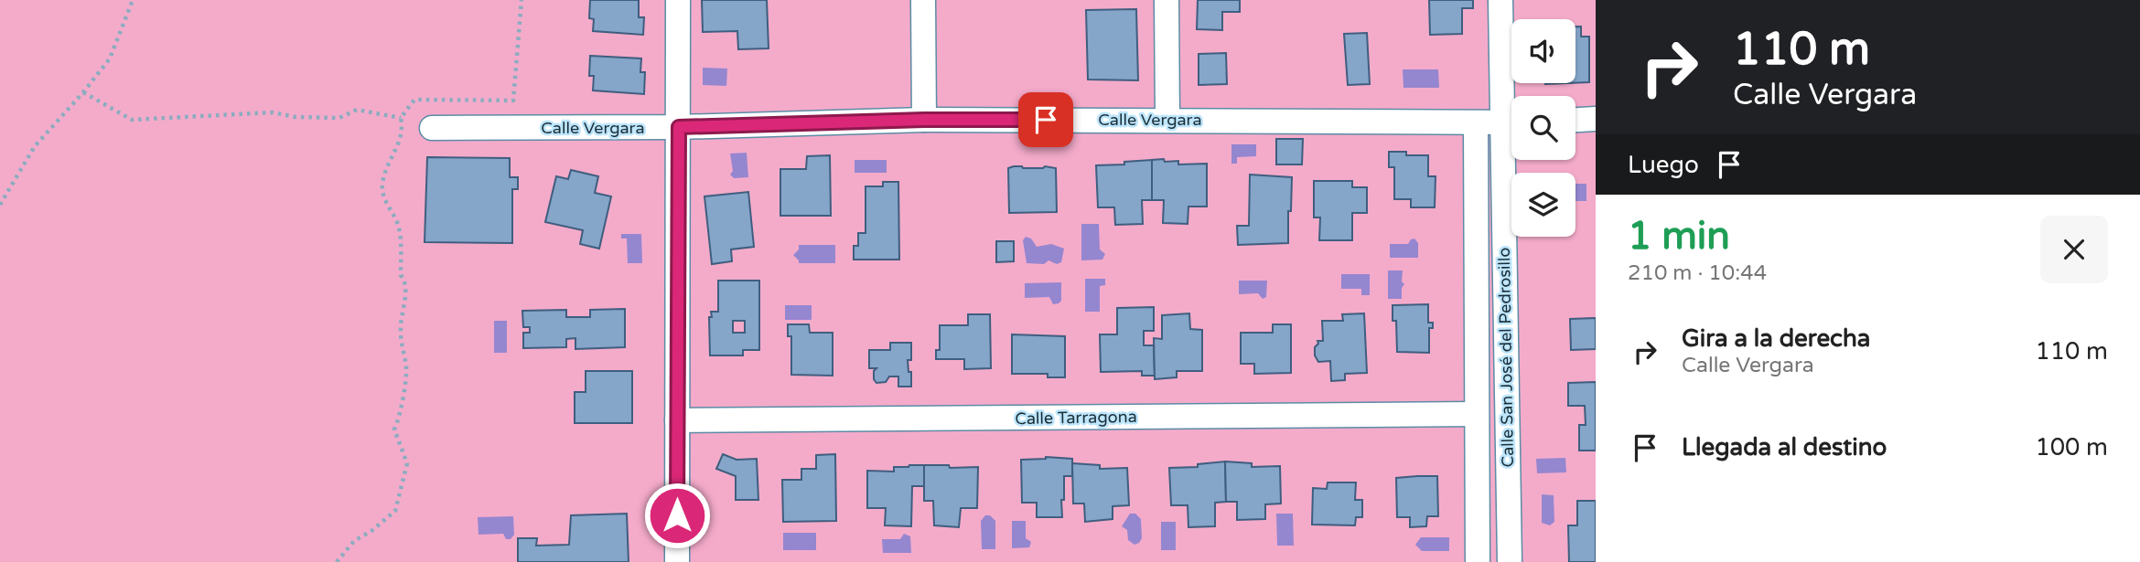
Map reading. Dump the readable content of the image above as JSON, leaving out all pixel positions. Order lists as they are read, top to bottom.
{
  "streets": {
    "street": ["Calle Vergara", "Calle San José del Pedrosillo", "Calle Tarragona"]
  },
  "crossings": [
    ["Calle Vergara", "Calle San José del Pedrosillo"],
    ["Calle San José del Pedrosillo", "Calle Tarragona"]
  ],
  "page": {
    "turn": ["110 m", "Calle Vergara"],
    "then": "Luego",
    "heading": ["1 min", "210 m · 10:44"],
    "list": [
      {
        "name": "Gira a la derecha",
        "note": "Calle Vergara",
        "value": "110 m"
      },
      {
        "name": "Llegada al destino",
        "value": "100 m"
      }
    ]
  }
}
